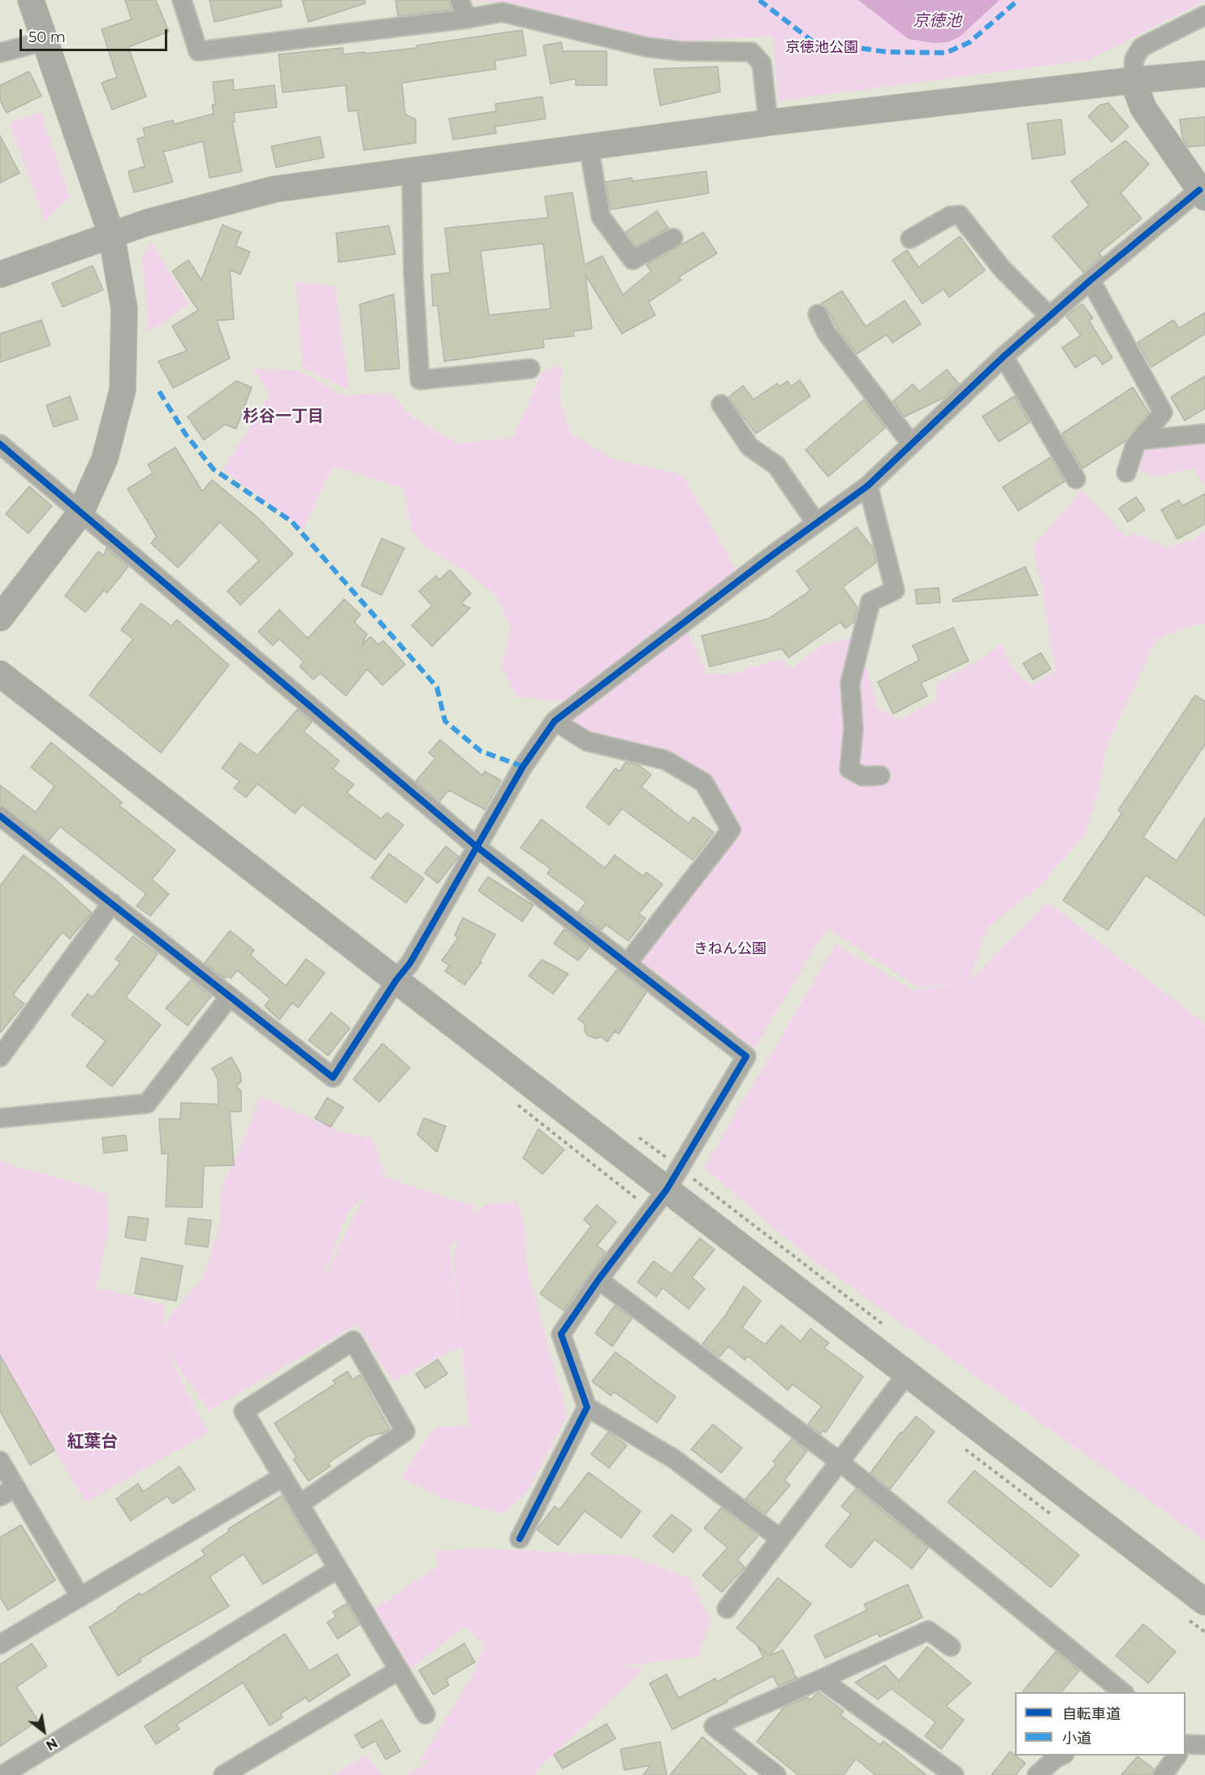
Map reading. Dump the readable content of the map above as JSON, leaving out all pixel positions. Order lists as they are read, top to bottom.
{
  "districts": ["杉谷一丁目", "紅葉台"],
  "water": ["京徳池"],
  "parks": ["京徳池公園", "きねん公園"],
  "legend": ["自転車道", "小道"],
  "scale_bar": "50 m",
  "north": "bottom right"
}
